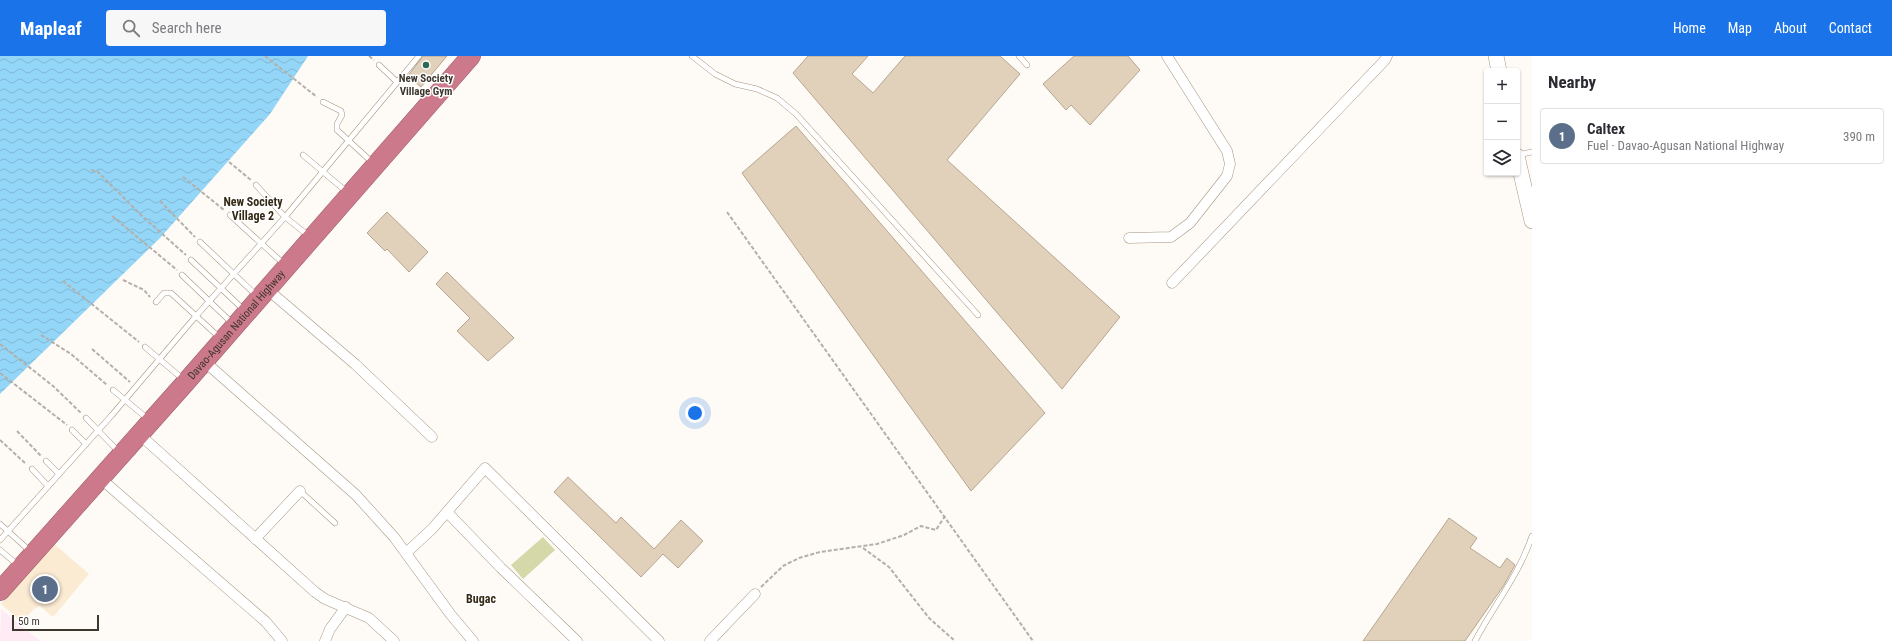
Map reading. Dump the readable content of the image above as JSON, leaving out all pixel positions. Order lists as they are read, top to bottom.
{
  "streets": {
    "highway": ["Davao-Agusan National Highway"]
  },
  "districts": ["New Society Village 2", "Bugac"],
  "places": ["New Society Village Gym"],
  "scale_bar": "50 m",
  "page": {
    "header": "Mapleaf",
    "search": "Search here",
    "nav": [
      "Home",
      "Map",
      "About",
      "Contact"
    ],
    "heading": "Nearby",
    "map_buttons": ["+", "−"],
    "list": [
      {
        "mark": "1",
        "name": "Caltex",
        "note": "Fuel · Davao-Agusan National Highway",
        "value": "390 m"
      }
    ],
    "pins": "1",
    "scale": "50 m"
  }
}
